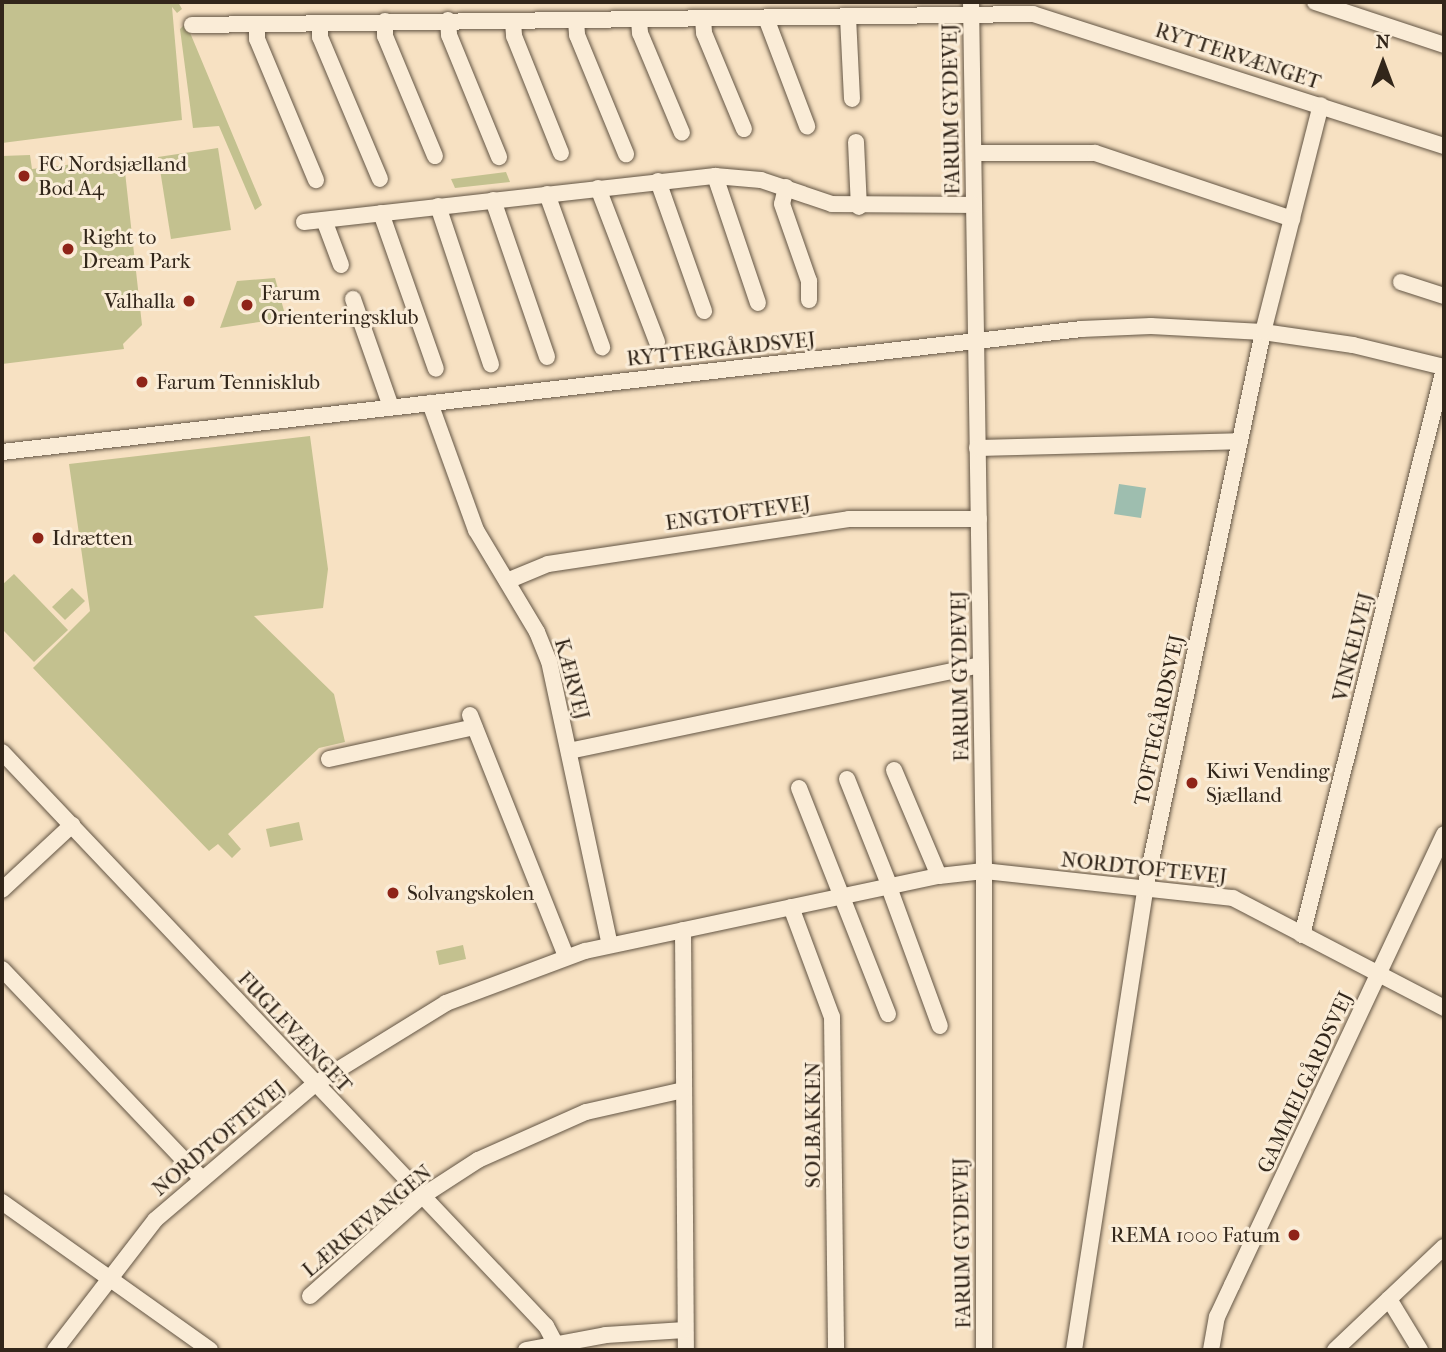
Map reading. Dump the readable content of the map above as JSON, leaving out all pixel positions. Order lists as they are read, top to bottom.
{
  "streets": {
    "street": [
      "RYTTERVÆNGET",
      "FARUM GYDEVEJ",
      "RYTTERGÅRDSVEJ",
      "ENGTOFTEVEJ",
      "VINKELVEJ",
      "KÆRVEJ",
      "TOFTEGÅRDSVEJ",
      "NORDTOFTEVEJ",
      "FUGLEVÆNGET",
      "GAMMELGÅRDSVEJ",
      "SOLBAKKEN",
      "LÆRKEVANGEN"
    ]
  },
  "crossings": [
    ["RYTTERVÆNGET", "FARUM GYDEVEJ"],
    ["RYTTERVÆNGET", "TOFTEGÅRDSVEJ"],
    ["FARUM GYDEVEJ", "RYTTERGÅRDSVEJ"],
    ["FARUM GYDEVEJ", "ENGTOFTEVEJ"],
    ["FARUM GYDEVEJ", "NORDTOFTEVEJ"],
    ["RYTTERGÅRDSVEJ", "VINKELVEJ"],
    ["RYTTERGÅRDSVEJ", "KÆRVEJ"],
    ["RYTTERGÅRDSVEJ", "TOFTEGÅRDSVEJ"],
    ["ENGTOFTEVEJ", "KÆRVEJ"],
    ["VINKELVEJ", "NORDTOFTEVEJ"],
    ["KÆRVEJ", "NORDTOFTEVEJ"],
    ["TOFTEGÅRDSVEJ", "NORDTOFTEVEJ"],
    ["NORDTOFTEVEJ", "FUGLEVÆNGET"],
    ["NORDTOFTEVEJ", "GAMMELGÅRDSVEJ"],
    ["NORDTOFTEVEJ", "SOLBAKKEN"],
    ["FUGLEVÆNGET", "LÆRKEVANGEN"]
  ],
  "places": [
    "FC Nordsjælland Bod A4",
    "Right to Dream Park",
    "Valhalla",
    "Farum Orienteringsklub",
    "Farum Tennisklub",
    "Idrætten",
    "Kiwi Vending Sjælland",
    "Solvangskolen",
    "REMA 1000 Fatum"
  ],
  "north": "top"
}
